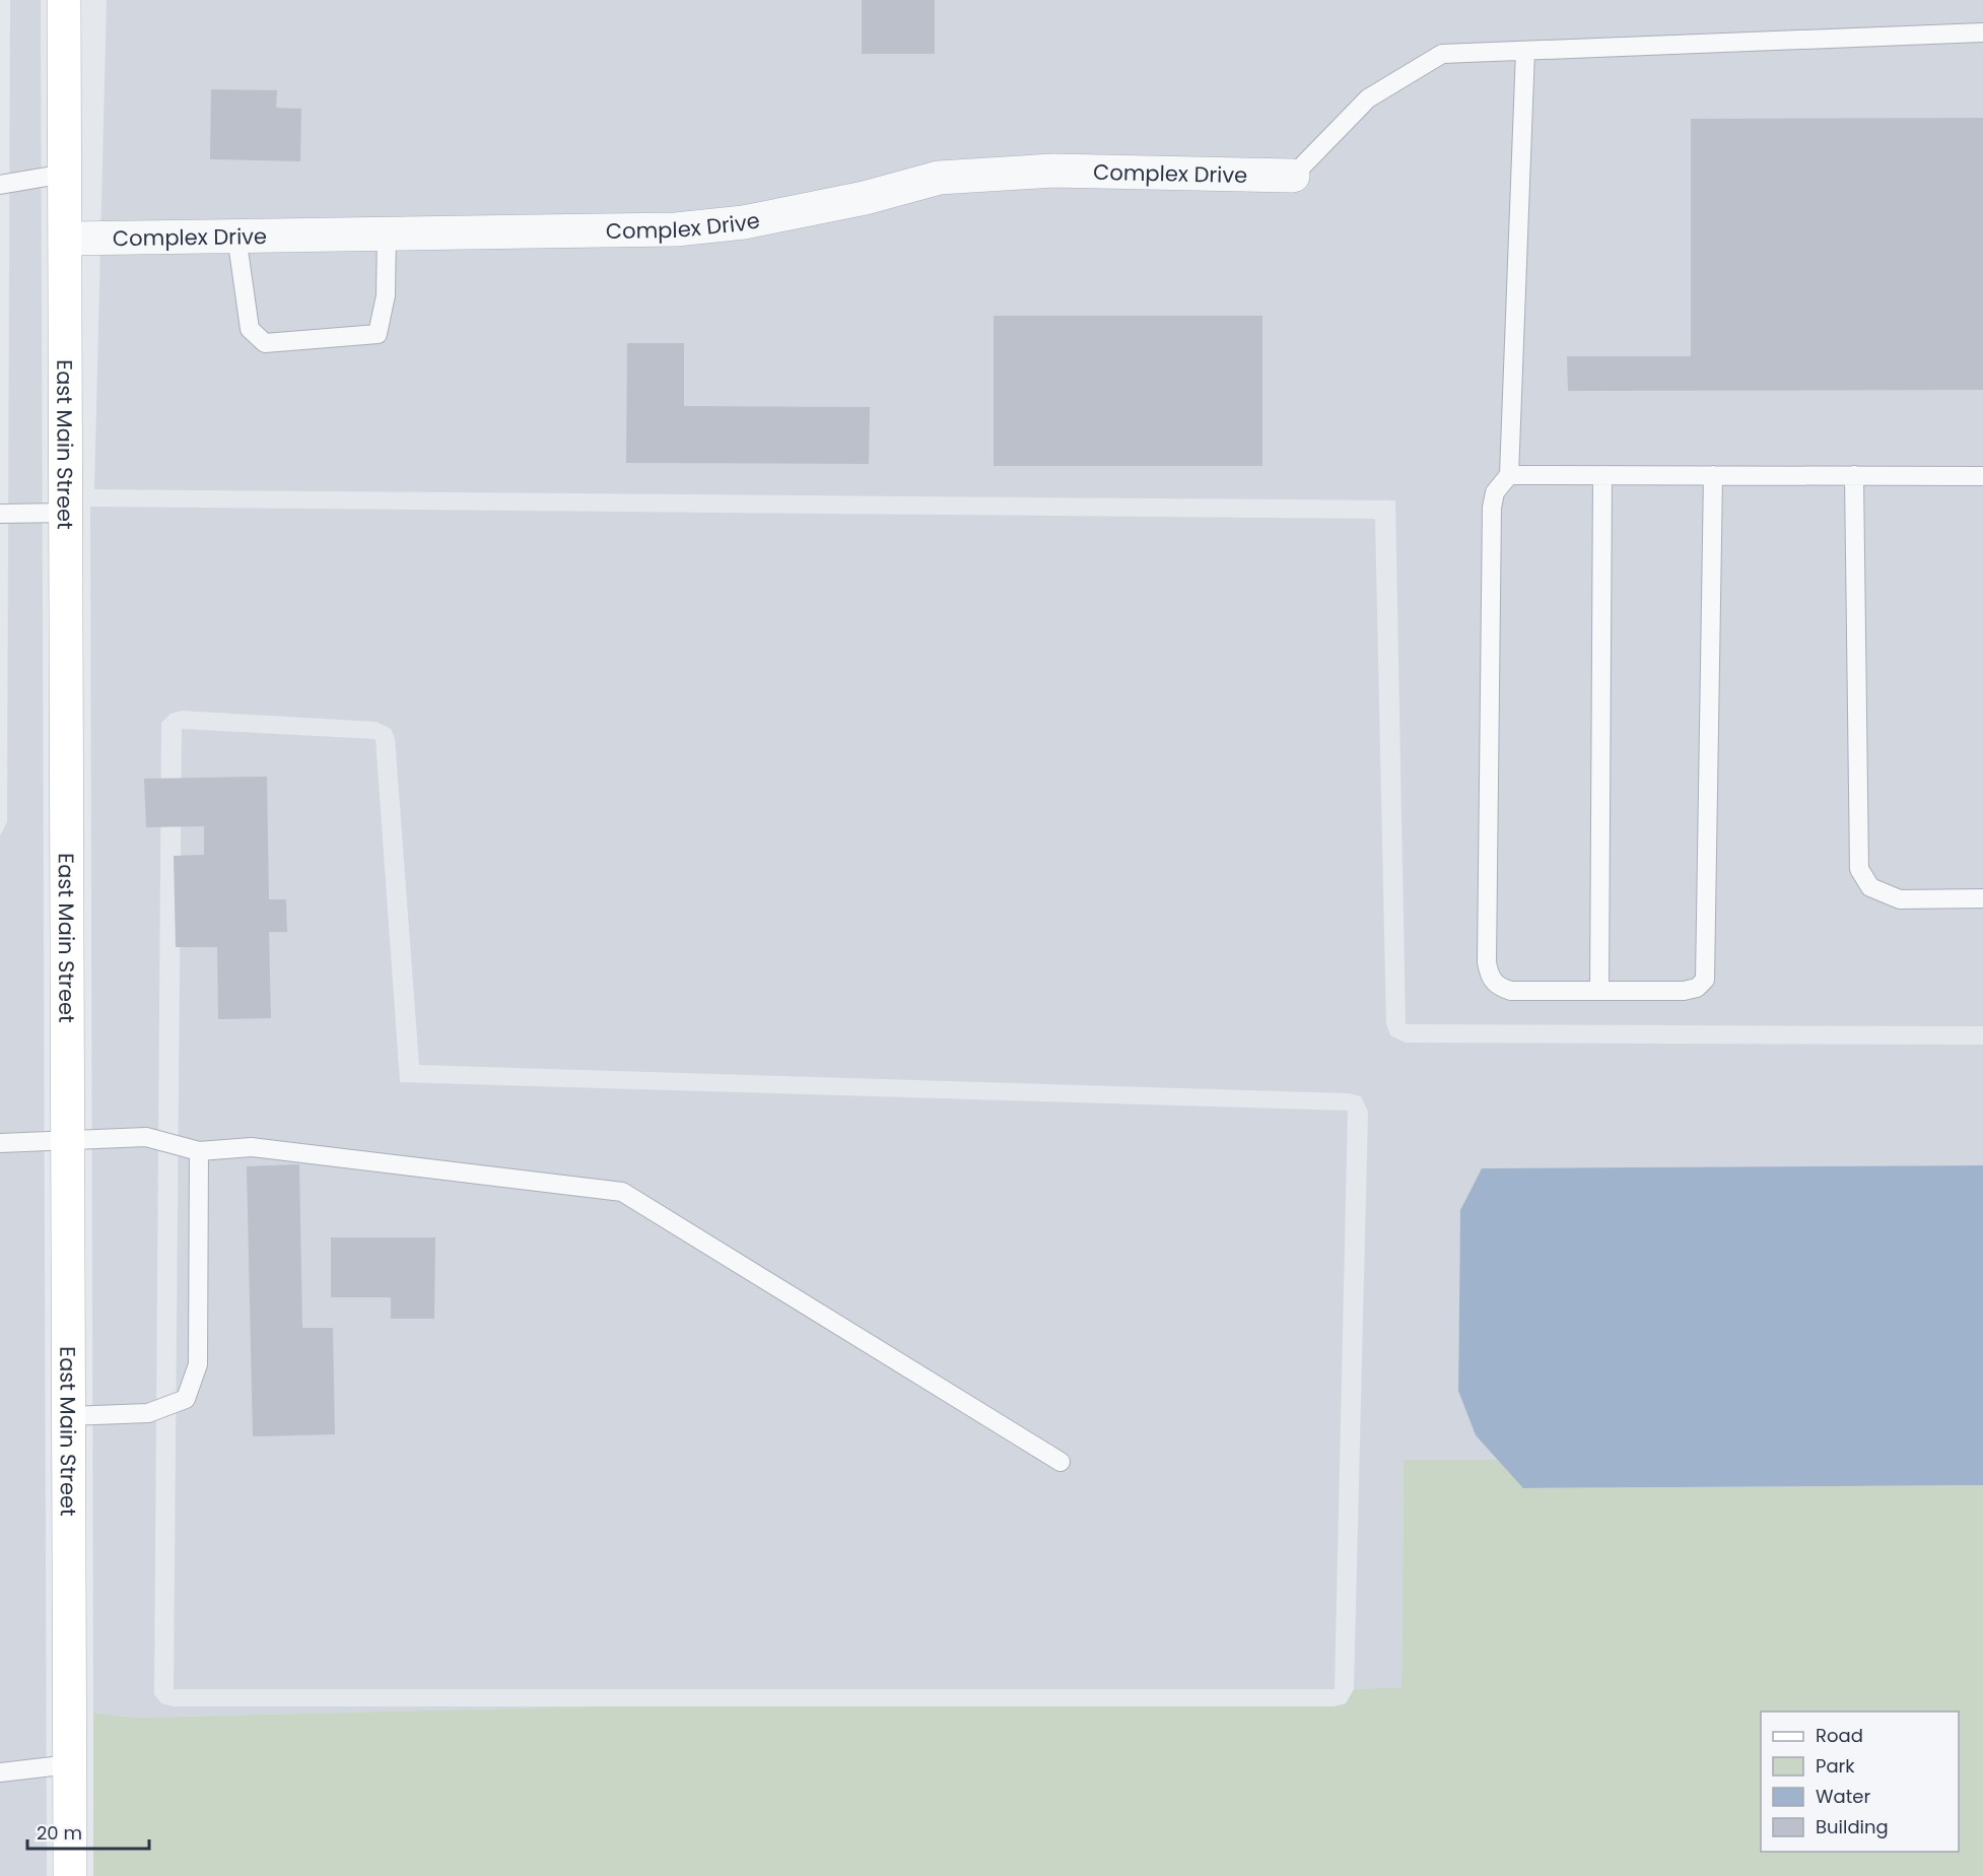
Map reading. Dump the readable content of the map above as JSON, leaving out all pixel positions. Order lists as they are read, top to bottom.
{
  "streets": {
    "main road": ["East Main Street"],
    "street": ["Complex Drive"]
  },
  "crossings": [
    ["Complex Drive", "East Main Street"]
  ],
  "legend": [
    "Road",
    "Park",
    "Water",
    "Building"
  ],
  "scale_bar": "20 m"
}
